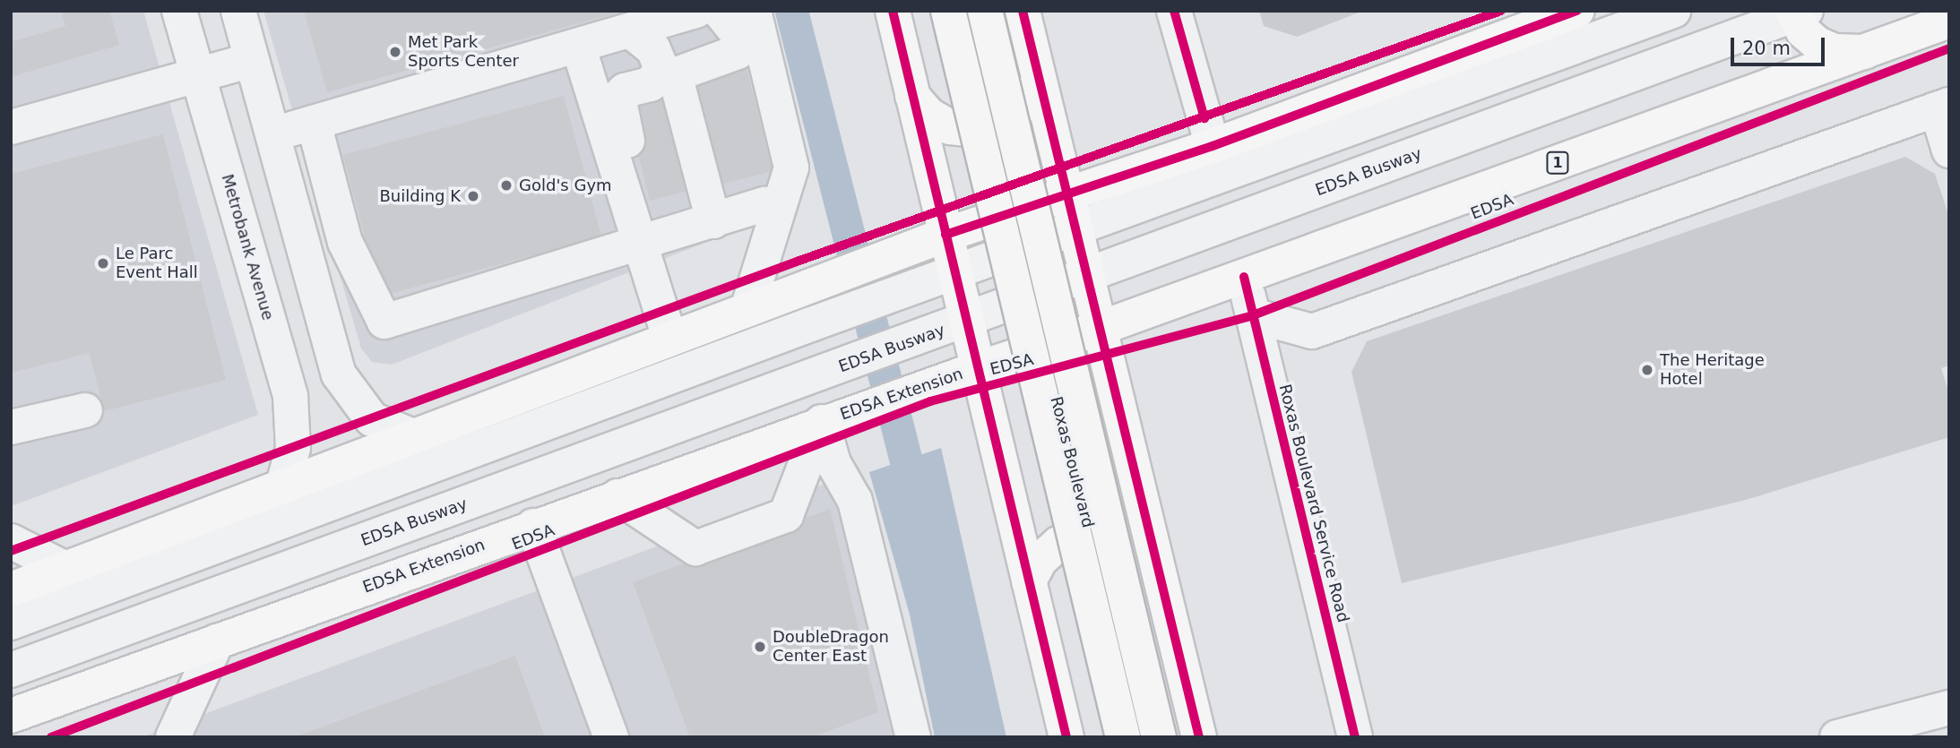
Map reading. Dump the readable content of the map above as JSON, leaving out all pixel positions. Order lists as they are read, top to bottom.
{
  "streets": {
    "main road": [
      "1",
      "EDSA",
      "EDSA Extension",
      "Roxas Boulevard"
    ],
    "street": ["EDSA Busway", "Metrobank Avenue", "Roxas Boulevard Service Road"]
  },
  "crossings": [
    ["EDSA", "EDSA Extension"],
    ["EDSA", "Roxas Boulevard Service Road"]
  ],
  "places": [
    "Met Park Sports Center",
    "Gold's Gym",
    "Building K",
    "Le Parc Event Hall",
    "The Heritage Hotel",
    "DoubleDragon Center East"
  ],
  "scale_bar": "20 m"
}
